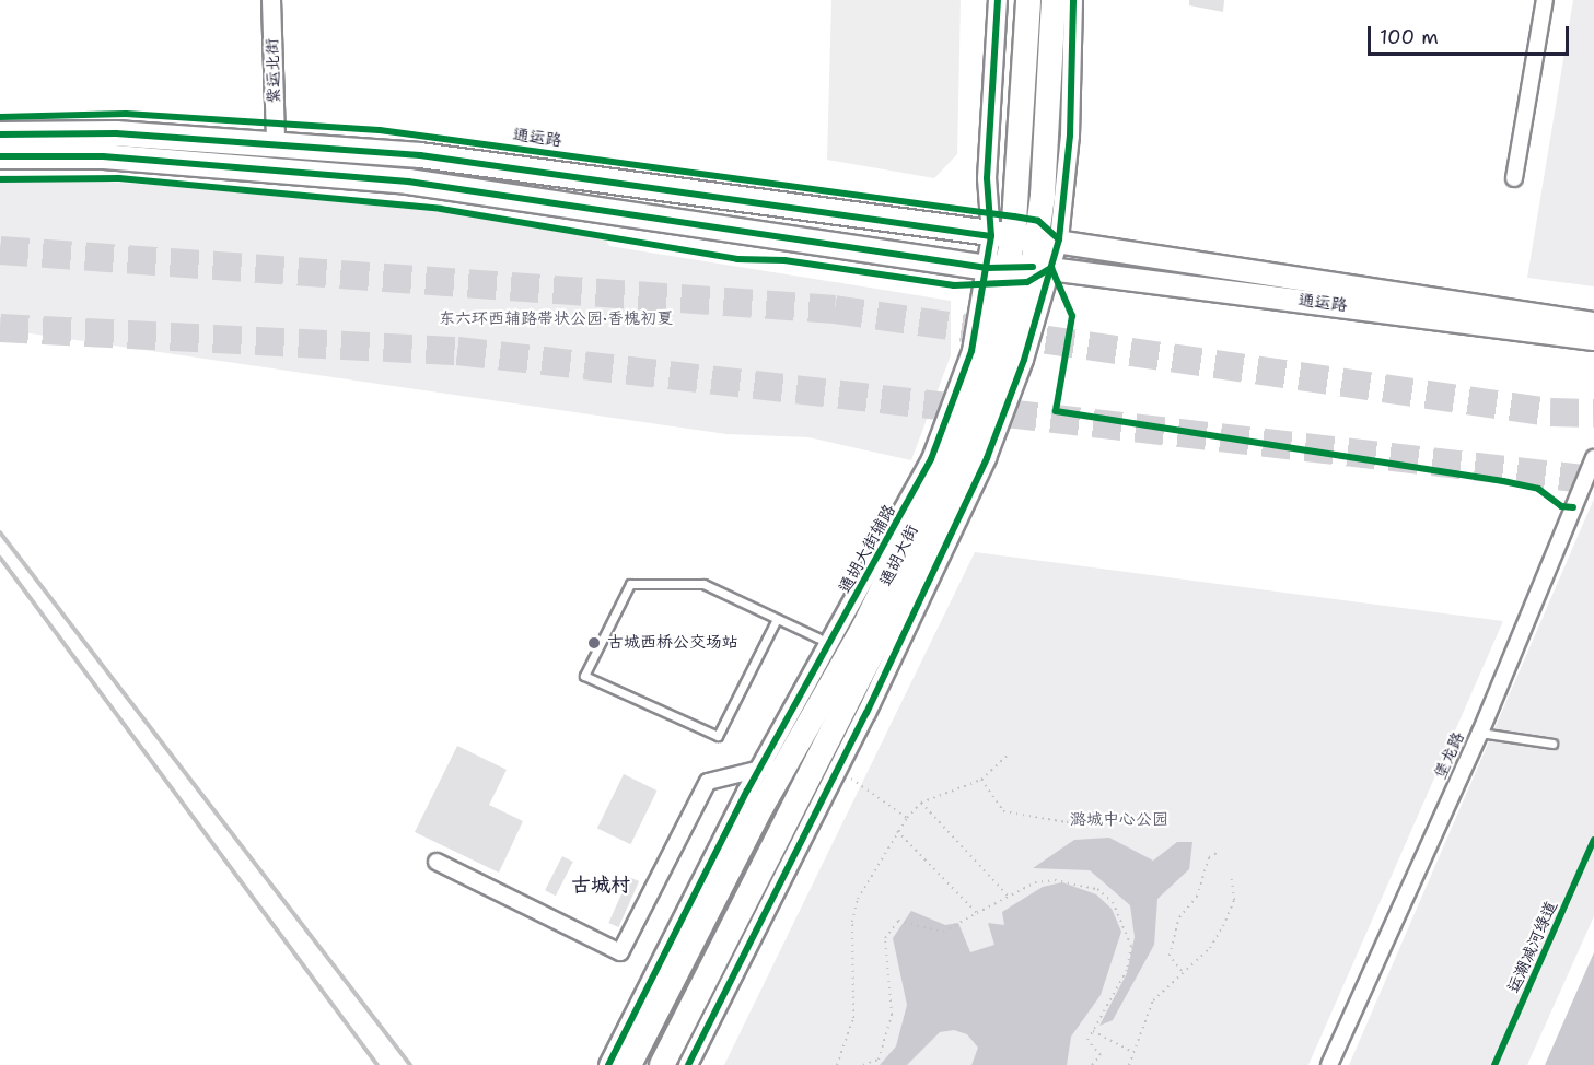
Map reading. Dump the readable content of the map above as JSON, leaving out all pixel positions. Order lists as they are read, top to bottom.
{
  "streets": {
    "main road": ["通运路", "通胡大街"],
    "street": ["紫运北街", "堡龙路"],
    "cycle path": ["通胡大街辅路", "运潮减河绿道"]
  },
  "crossings": [
    ["紫运北街", "通运路"],
    ["通运路", "通胡大街"]
  ],
  "districts": ["古城村"],
  "parks": ["东六环西辅路带状公园·香槐初夏", "潞城中心公园"],
  "places": ["古城西桥公交场站"],
  "scale_bar": "100 m"
}
